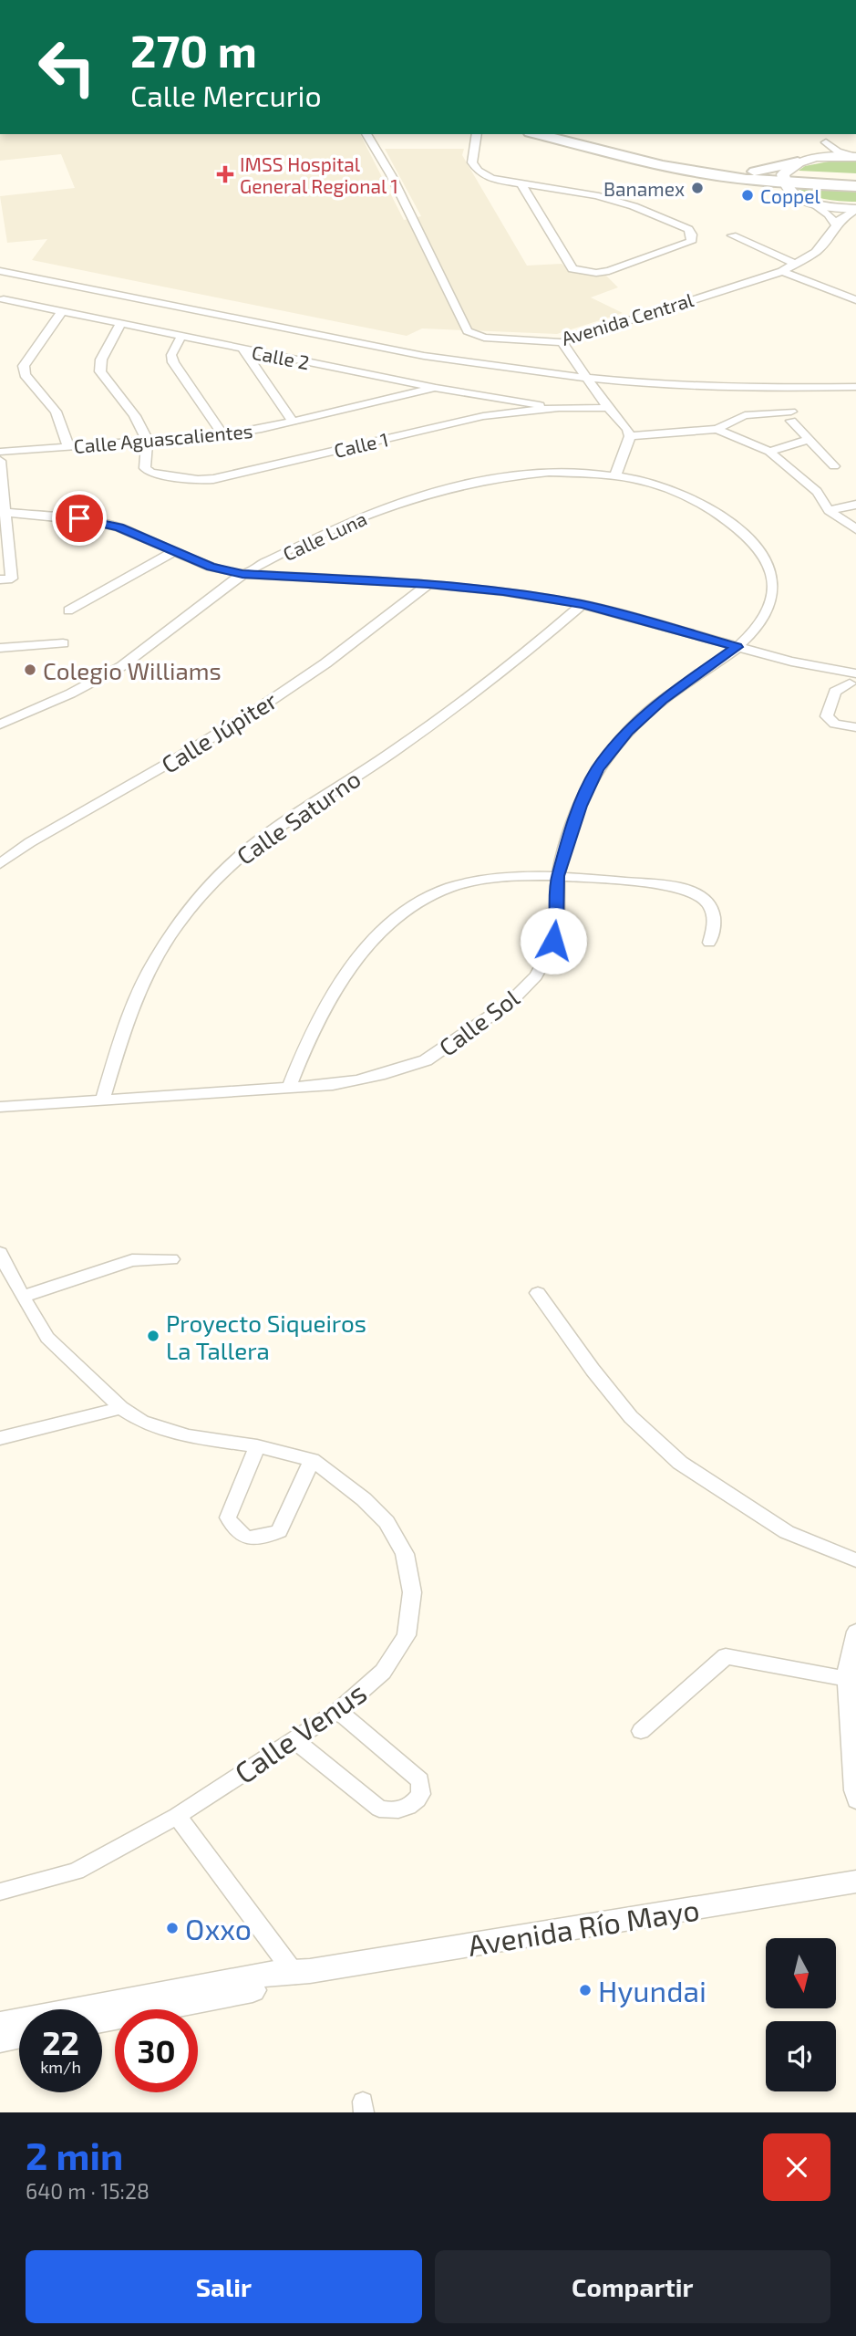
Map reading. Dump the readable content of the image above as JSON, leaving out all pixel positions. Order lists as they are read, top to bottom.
{
  "streets": {
    "street": [
      "Avenida Central",
      "Calle 2",
      "Calle Aguascalientes",
      "Calle 1",
      "Calle Luna",
      "Calle Júpiter",
      "Calle Saturno",
      "Calle Sol",
      "Calle Venus",
      "Avenida Río Mayo"
    ]
  },
  "crossings": [
    ["Calle 2", "Calle Aguascalientes"],
    ["Calle 2", "Calle 1"],
    ["Calle Aguascalientes", "Calle 1"],
    ["Calle Luna", "Calle Sol"],
    ["Calle Saturno", "Calle Sol"]
  ],
  "places": {
    "health": ["IMSS Hospital General Regional 1"],
    "other": [
      "Banamex",
      "Coppel",
      "Colegio Williams",
      "Proyecto Siqueiros La Tallera",
      "Oxxo",
      "Hyundai"
    ]
  },
  "north": "bottom",
  "page": {
    "turn": ["270 m", "Calle Mercurio"],
    "speed": "22 km/h",
    "limit": "30",
    "heading": ["2 min", "640 m · 15:28"],
    "buttons": ["Salir", "Compartir"]
  }
}
